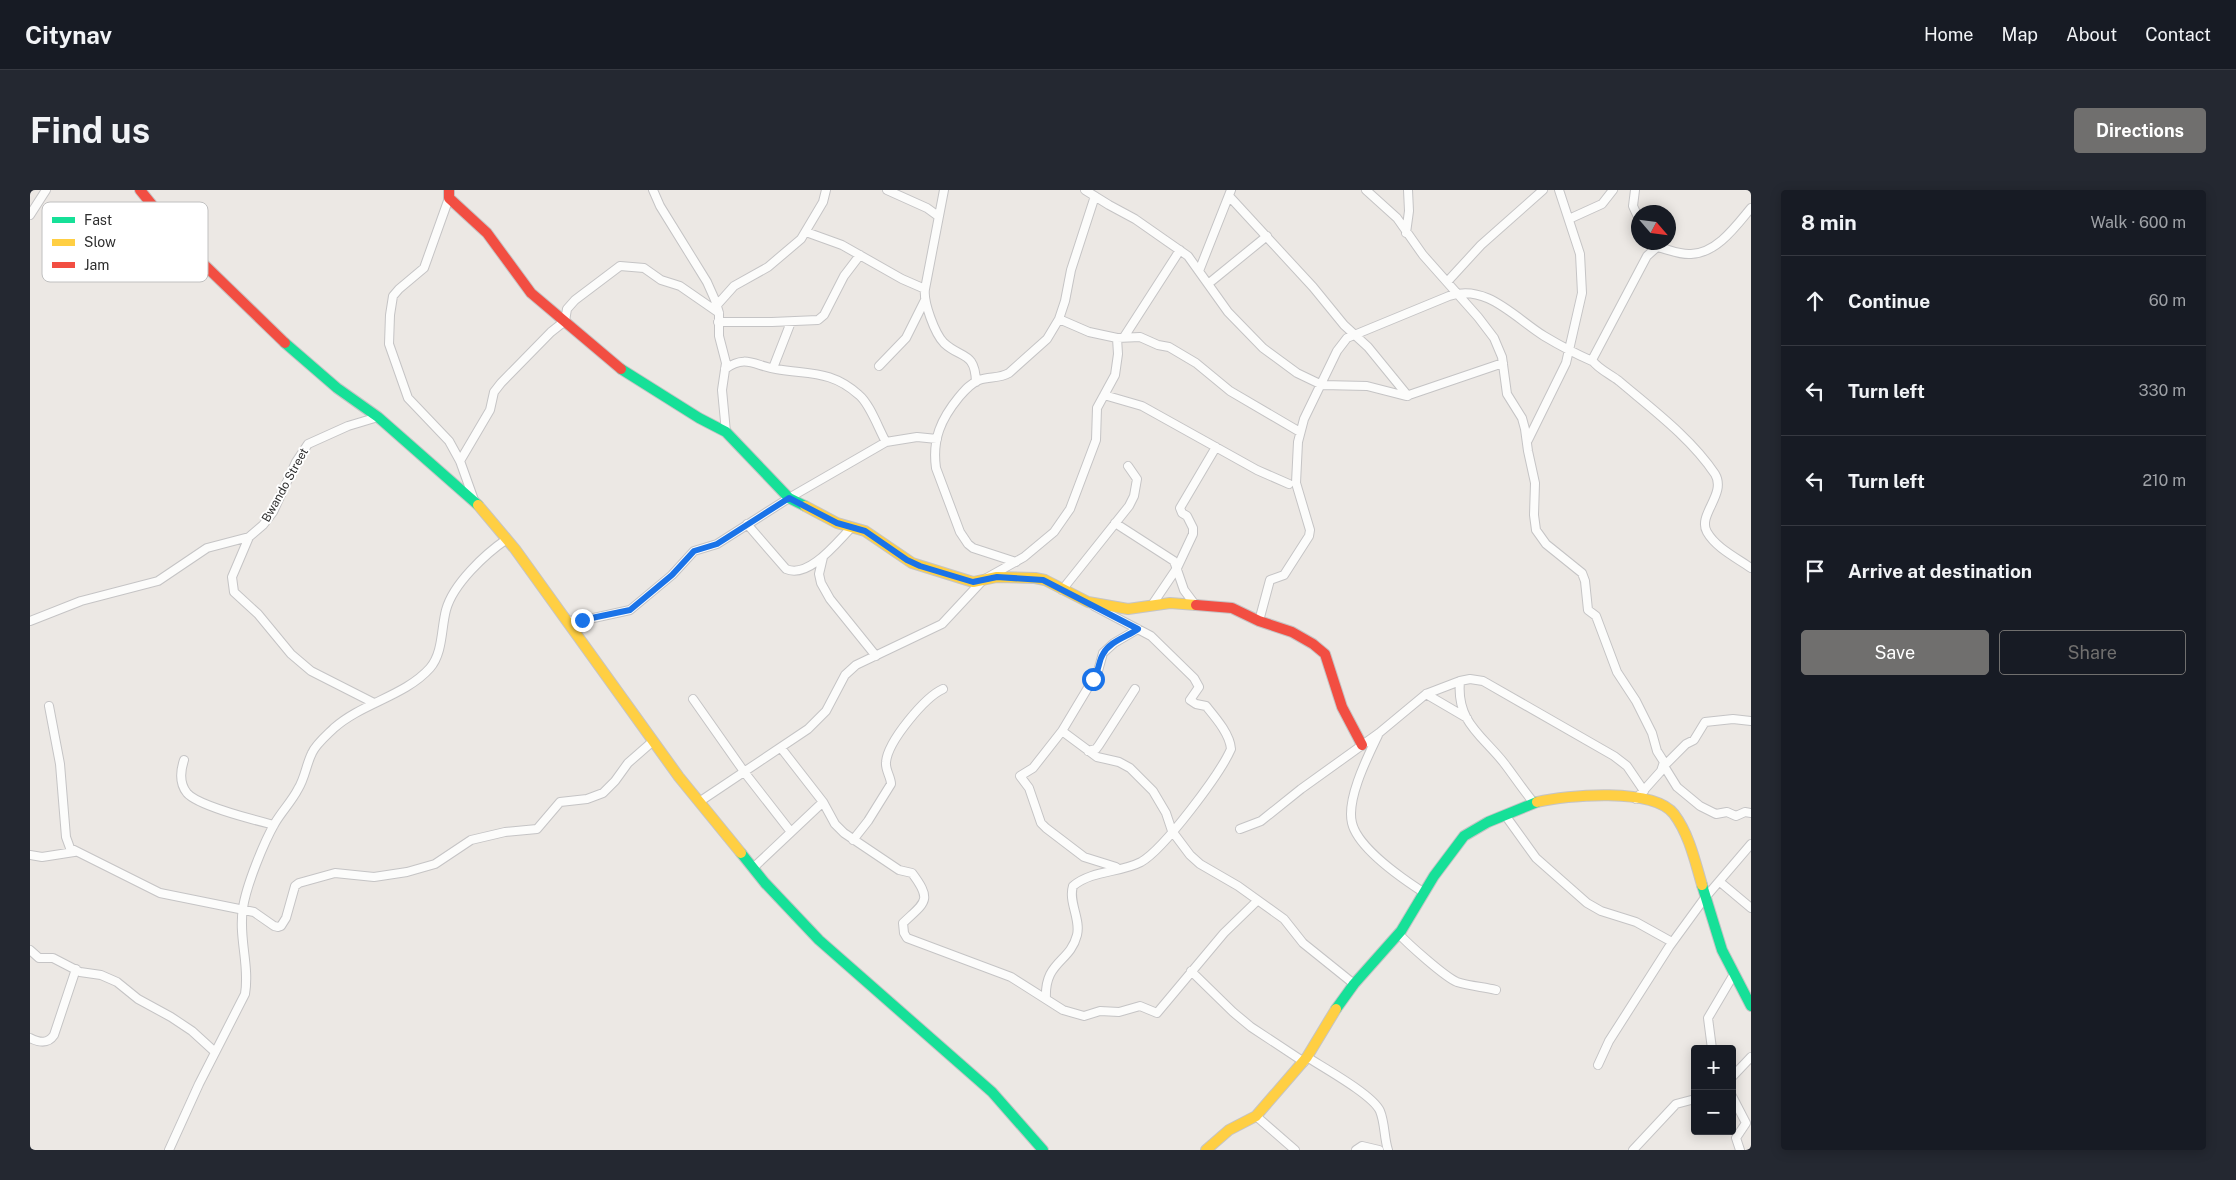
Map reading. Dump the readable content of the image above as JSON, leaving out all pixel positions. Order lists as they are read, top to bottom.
{
  "streets": {
    "street": ["Bwando Street"]
  },
  "legend": ["Fast", "Slow", "Jam"],
  "north": "bottom right",
  "page": {
    "header": "Citynav",
    "nav": [
      "Home",
      "Map",
      "About",
      "Contact"
    ],
    "buttons": [
      "Directions",
      ["Save", "Share"]
    ],
    "title": "Find us",
    "heading": ["8 min", "Walk · 600 m"],
    "list": [
      ["Continue", "60 m"],
      ["Turn left", "330 m"],
      ["Turn left", "210 m"],
      "Arrive at destination"
    ],
    "map_buttons": ["+", "−"]
  }
}
